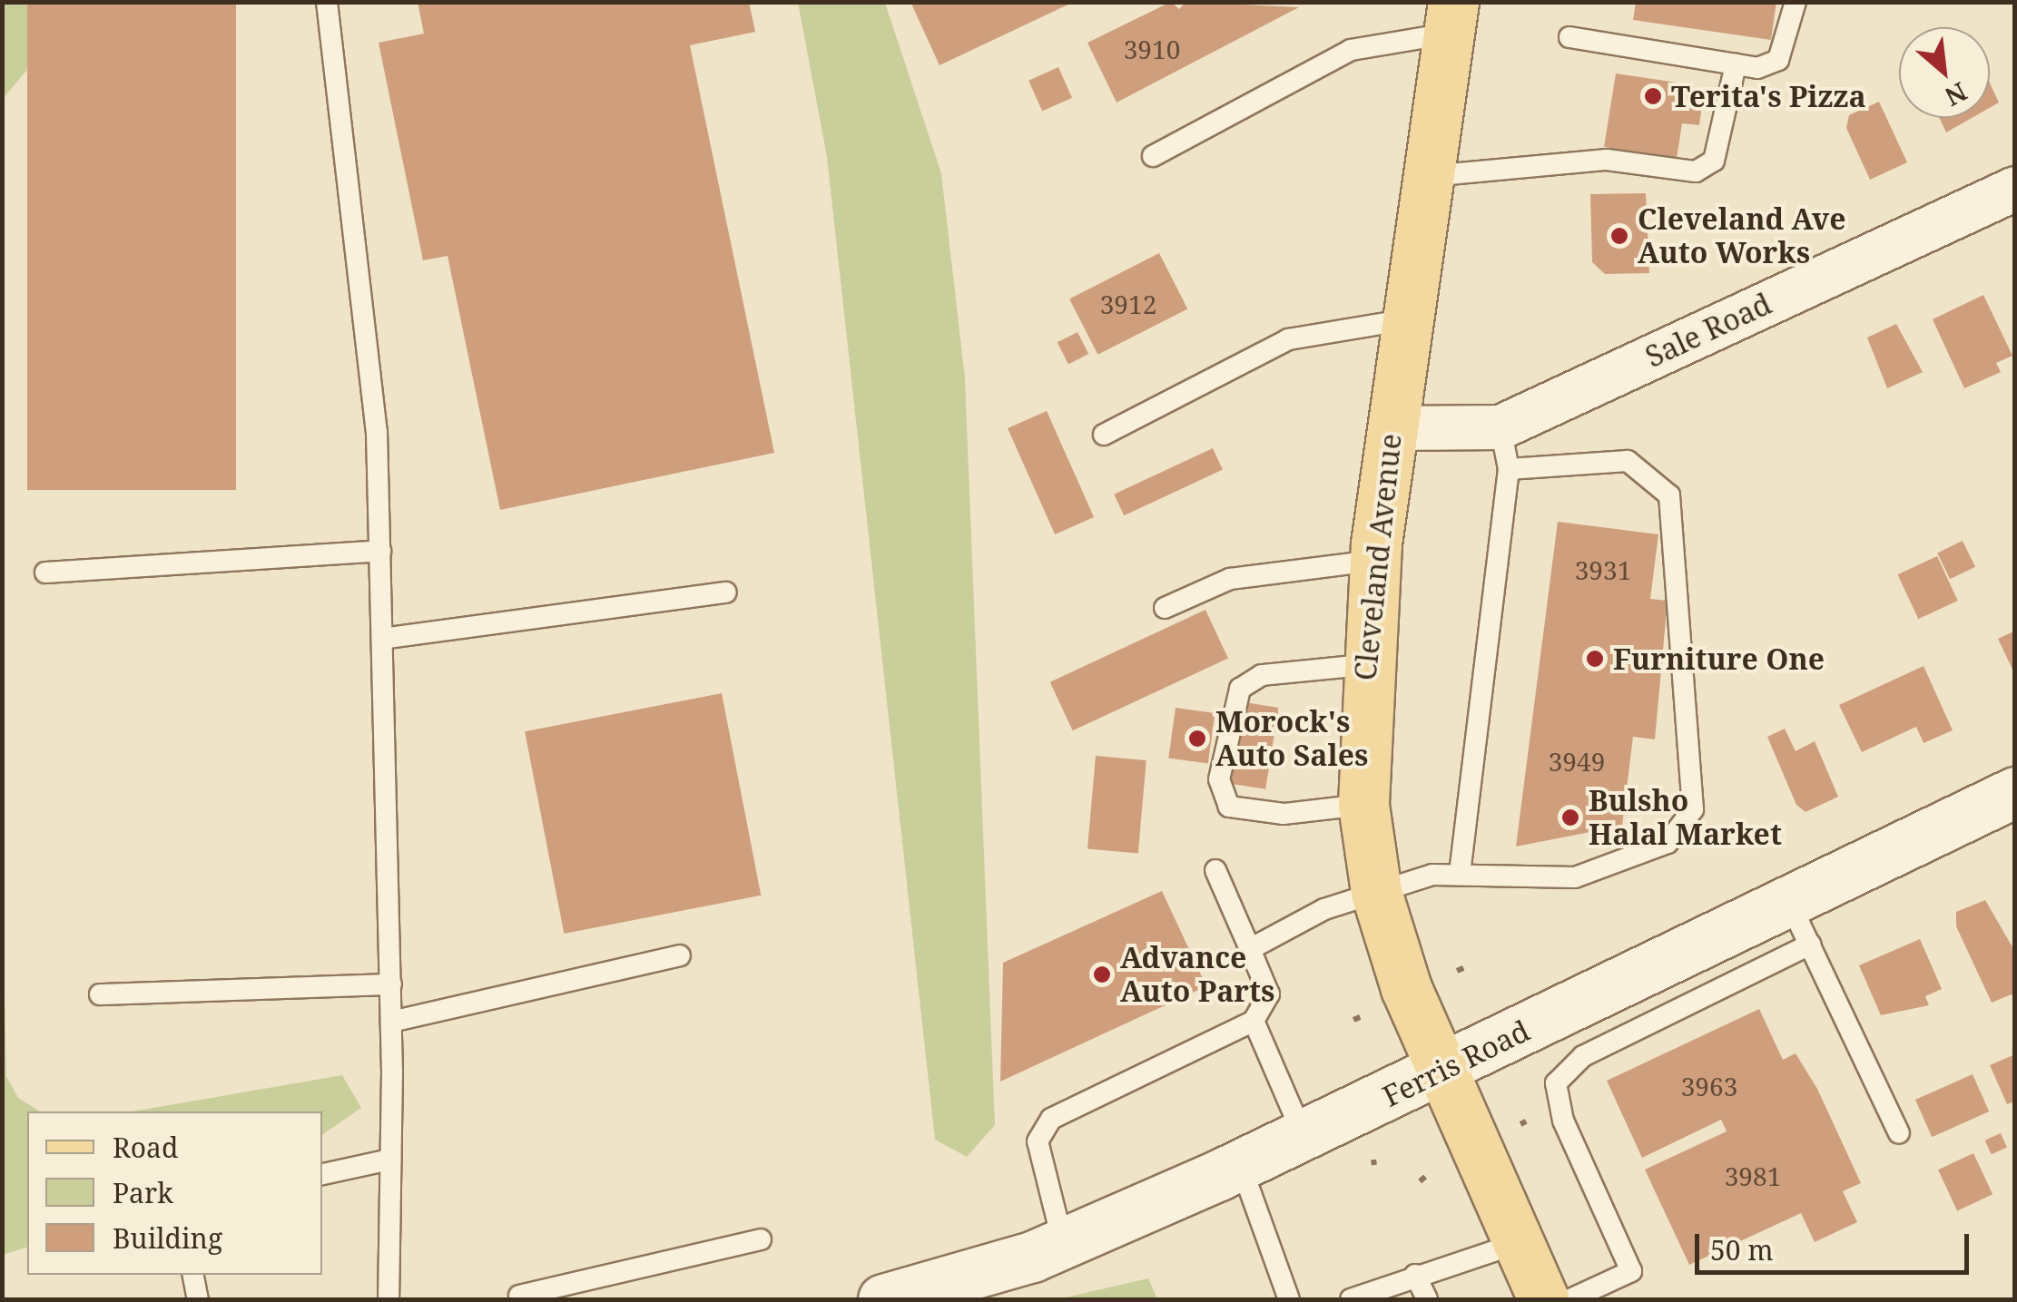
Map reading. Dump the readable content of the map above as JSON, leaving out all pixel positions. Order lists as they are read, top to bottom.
{
  "streets": {
    "main road": ["Cleveland Avenue", "Ferris Road"],
    "street": ["Sale Road"]
  },
  "crossings": [
    ["Sale Road", "Cleveland Avenue"],
    ["Cleveland Avenue", "Ferris Road"]
  ],
  "places": [
    "Terita's Pizza",
    "Cleveland Ave Auto Works",
    "Furniture One",
    "Morock's Auto Sales",
    "Bulsho Halal Market",
    "Advance Auto Parts"
  ],
  "house_numbers": [
    "3910",
    "3912",
    "3931",
    "3949",
    "3963",
    "3981"
  ],
  "legend": ["Road", "Park", "Building"],
  "scale_bar": "50 m",
  "north": "bottom right"
}
